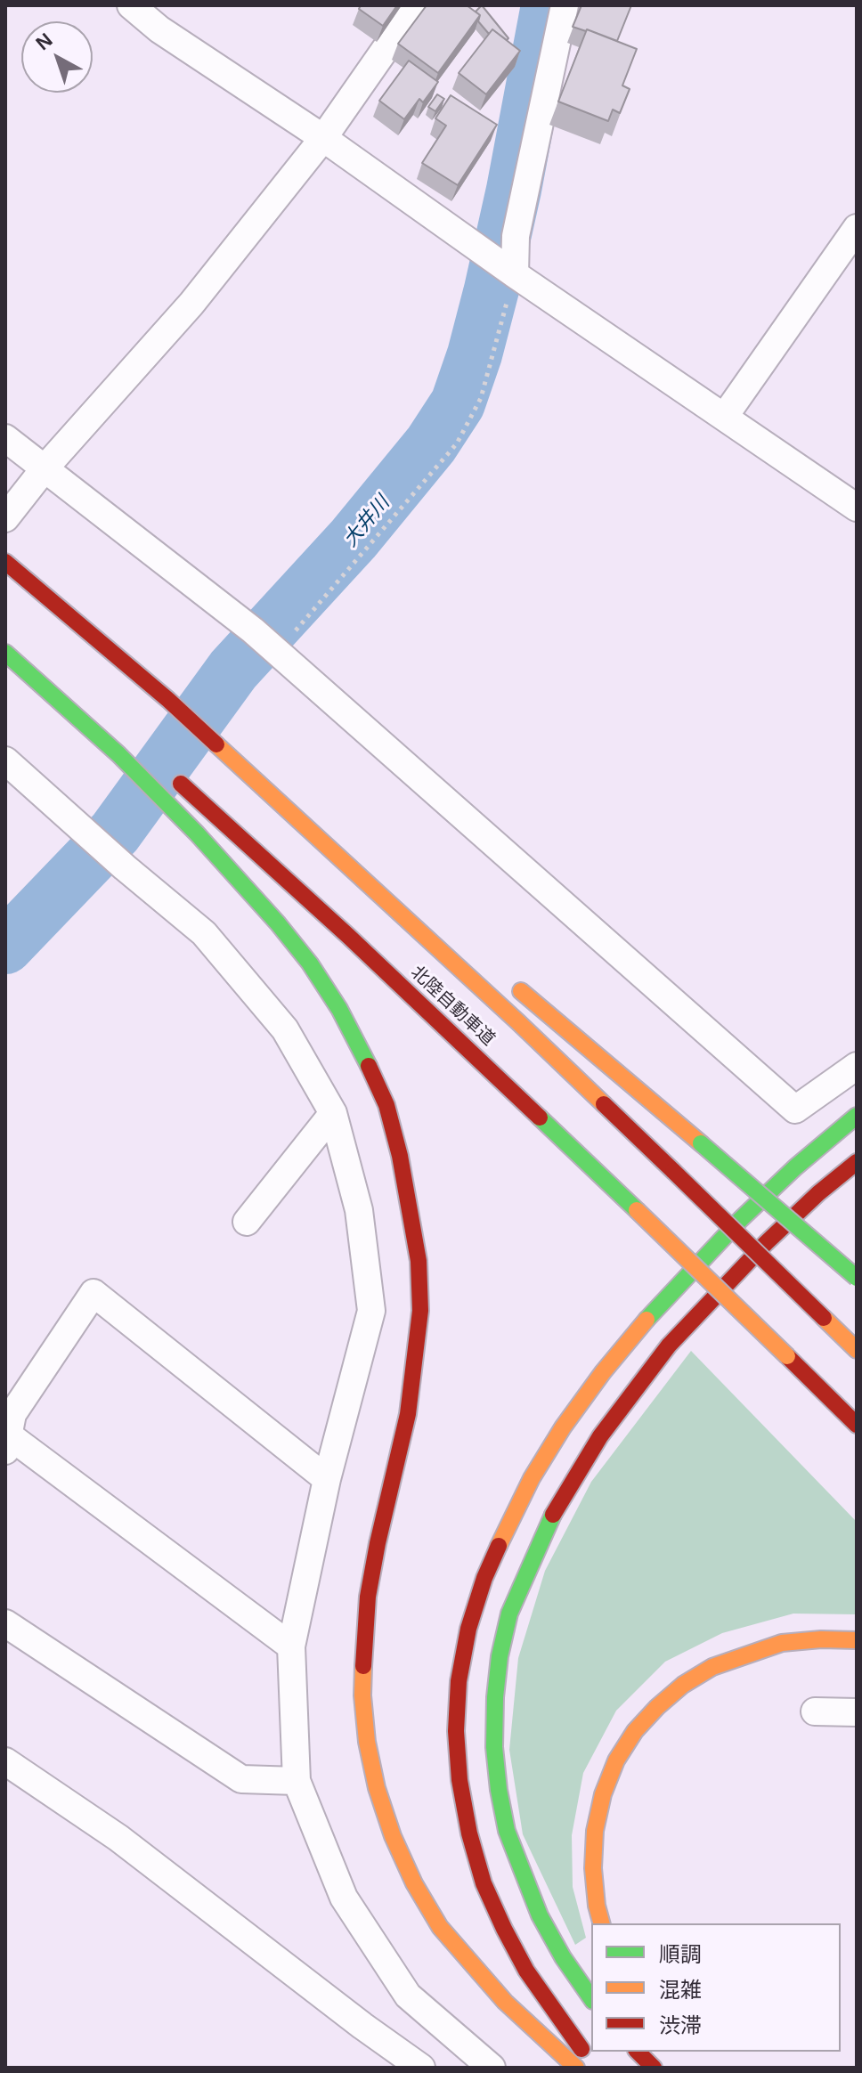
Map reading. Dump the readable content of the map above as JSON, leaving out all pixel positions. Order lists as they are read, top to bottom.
{
  "streets": {
    "highway": ["北陸自動車道"]
  },
  "water": ["大井川"],
  "legend": ["順調", "混雑", "渋滞"],
  "north": "top left"
}
